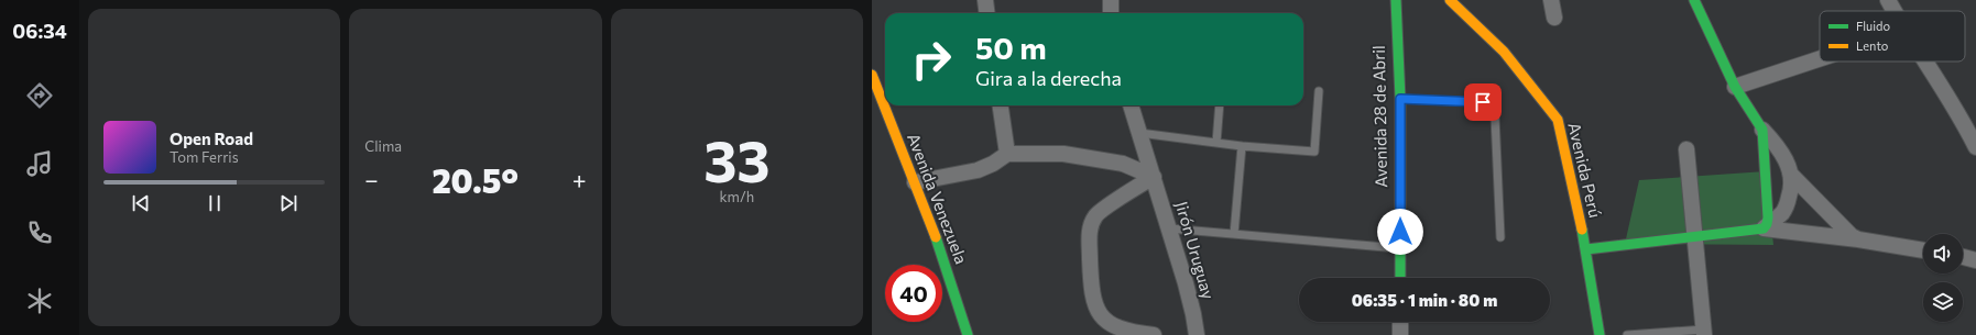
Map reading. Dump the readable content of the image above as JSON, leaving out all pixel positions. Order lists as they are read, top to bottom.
{
  "streets": {
    "main road": ["Avenida 28 de Abril", "Avenida Perú", "Avenida Venezuela"],
    "street": ["Jirón Uruguay"]
  },
  "legend": ["Fluido", "Lento"],
  "page": {
    "tabs": "06:34",
    "tile": [
      "Clima",
      ["33", "km/h"]
    ],
    "turn": ["50 m", "Gira a la derecha"],
    "song": ["Open Road", "Tom Ferris"],
    "heat": ["−", "20.5°", "+"],
    "limit": "40",
    "trip": "06:35 · 1 min · 80 m"
  }
}
